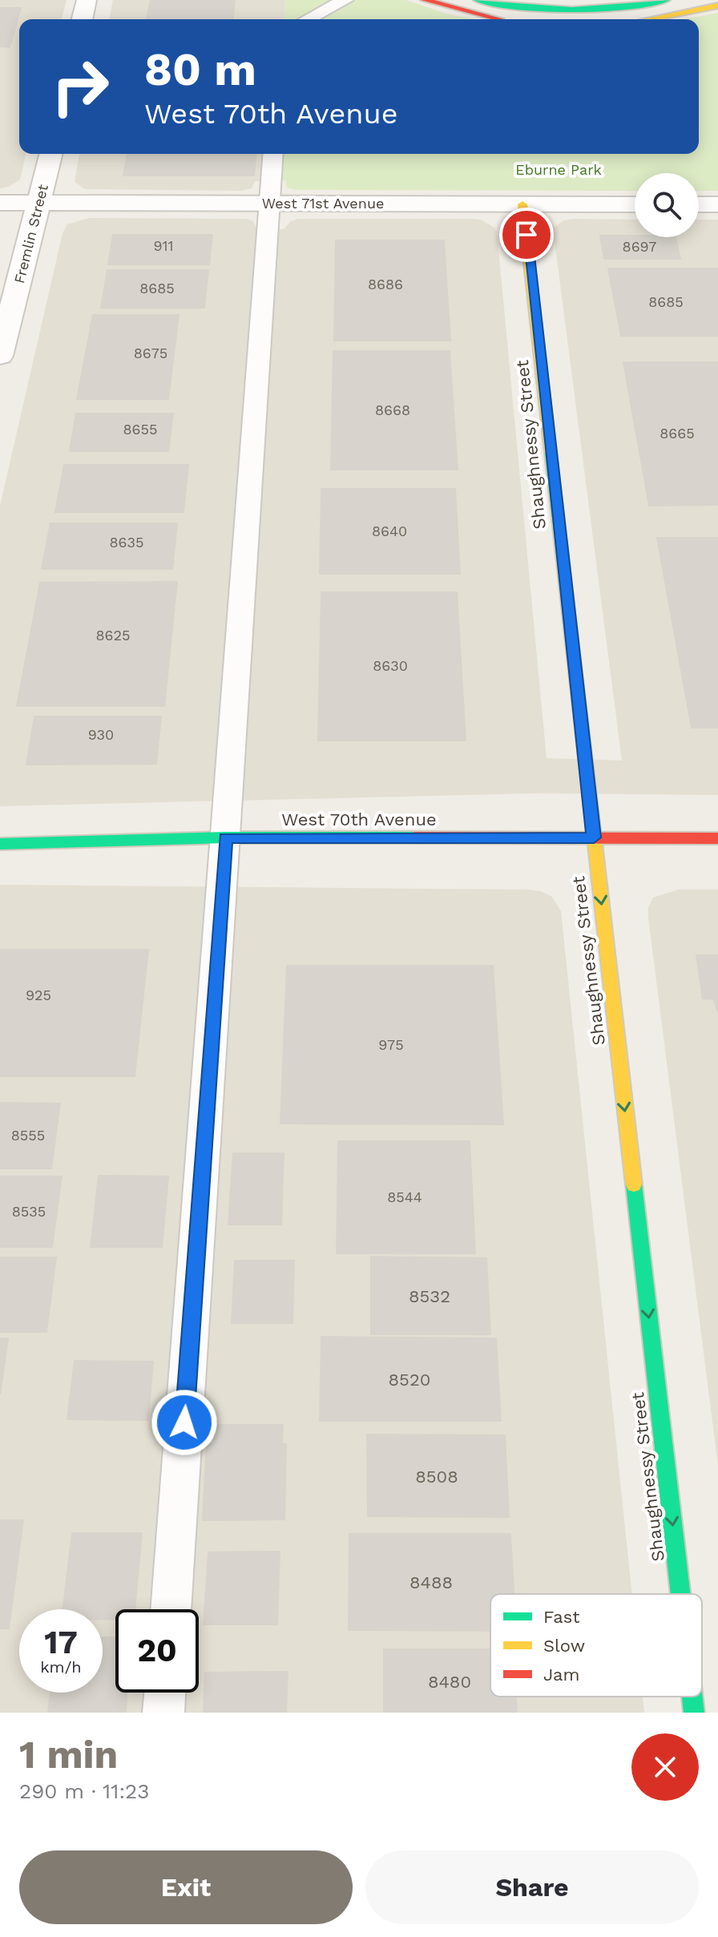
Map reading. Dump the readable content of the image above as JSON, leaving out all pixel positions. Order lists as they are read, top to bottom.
{
  "streets": {
    "main road": ["Shaughnessy Street", "West 70th Avenue"],
    "street": ["West 71st Avenue", "Fremlin Street"]
  },
  "crossings": [
    ["West 71st Avenue", "Fremlin Street"],
    ["West 71st Avenue", "Shaughnessy Street"],
    ["Shaughnessy Street", "West 70th Avenue"]
  ],
  "one_way": ["Shaughnessy Street"],
  "parks": ["Eburne Park"],
  "house_numbers": [
    "911",
    "8697",
    "8686",
    "8685",
    "8685",
    "8675",
    "8668",
    "8655",
    "8665",
    "8640",
    "8635",
    "8625",
    "8630",
    "930",
    "925",
    "975",
    "8555",
    "8544",
    "8535",
    "8532",
    "8520",
    "8508",
    "8488",
    "8480"
  ],
  "legend": ["Fast", "Slow", "Jam"],
  "page": {
    "turn": ["80 m", "West 70th Avenue"],
    "speed": "17 km/h",
    "limit": "20",
    "heading": ["1 min", "290 m · 11:23"],
    "buttons": ["Exit", "Share"]
  }
}
